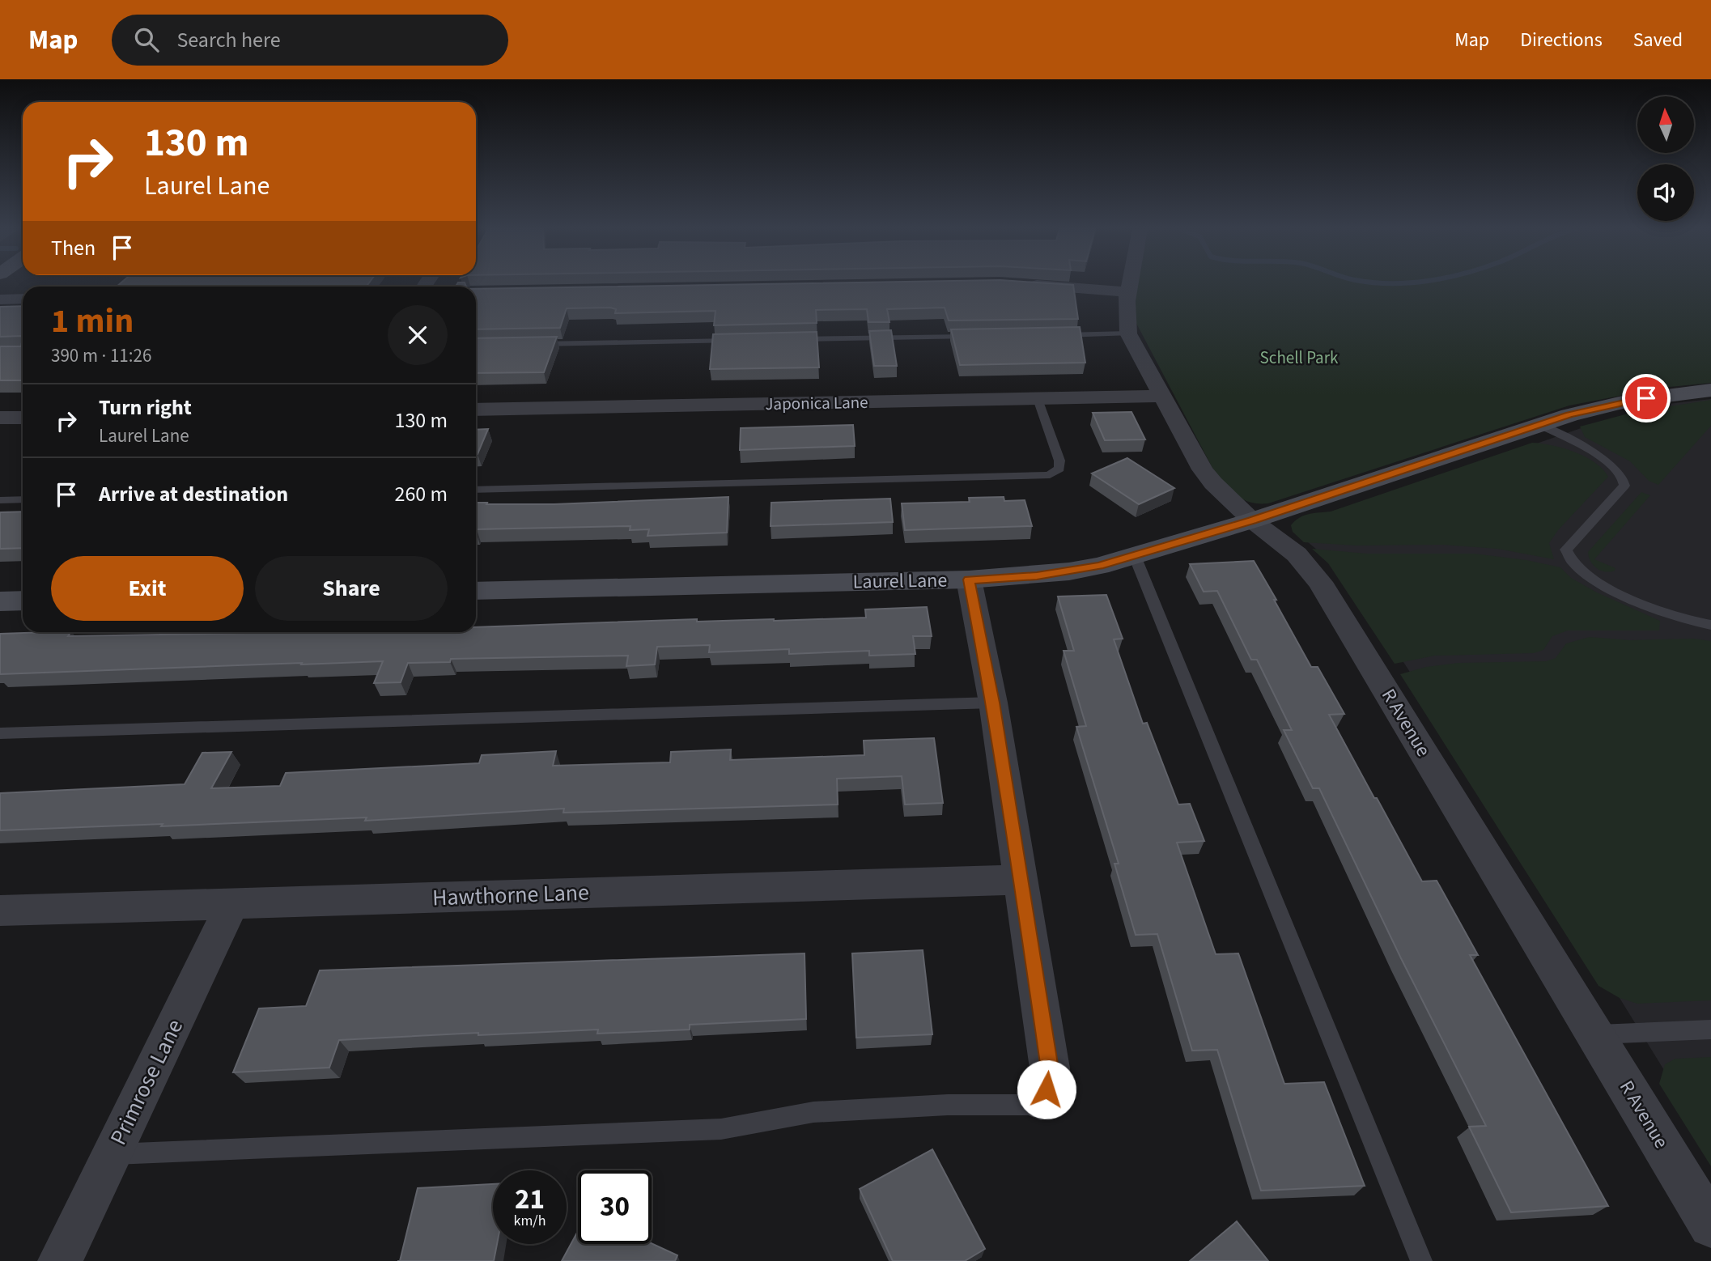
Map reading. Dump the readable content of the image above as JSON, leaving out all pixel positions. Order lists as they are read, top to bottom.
{
  "streets": {
    "street": [
      "Japonica Lane",
      "Laurel Lane",
      "R Avenue",
      "Hawthorne Lane",
      "Primrose Lane"
    ]
  },
  "crossings": [
    ["Japonica Lane", "R Avenue"],
    ["Laurel Lane", "R Avenue"],
    ["Hawthorne Lane", "Primrose Lane"]
  ],
  "parks": ["Schell Park"],
  "north": "top",
  "page": {
    "header": "Map",
    "search": "Search here",
    "nav": ["Map", "Directions", "Saved"],
    "turn": ["130 m", "Laurel Lane"],
    "then": "Then",
    "heading": ["1 min", "390 m · 11:26"],
    "list": [
      {
        "name": "Turn right",
        "note": "Laurel Lane",
        "value": "130 m"
      },
      {
        "name": "Arrive at destination",
        "value": "260 m"
      }
    ],
    "buttons": ["Exit", "Share"],
    "speed": "21 km/h",
    "limit": "30"
  }
}
